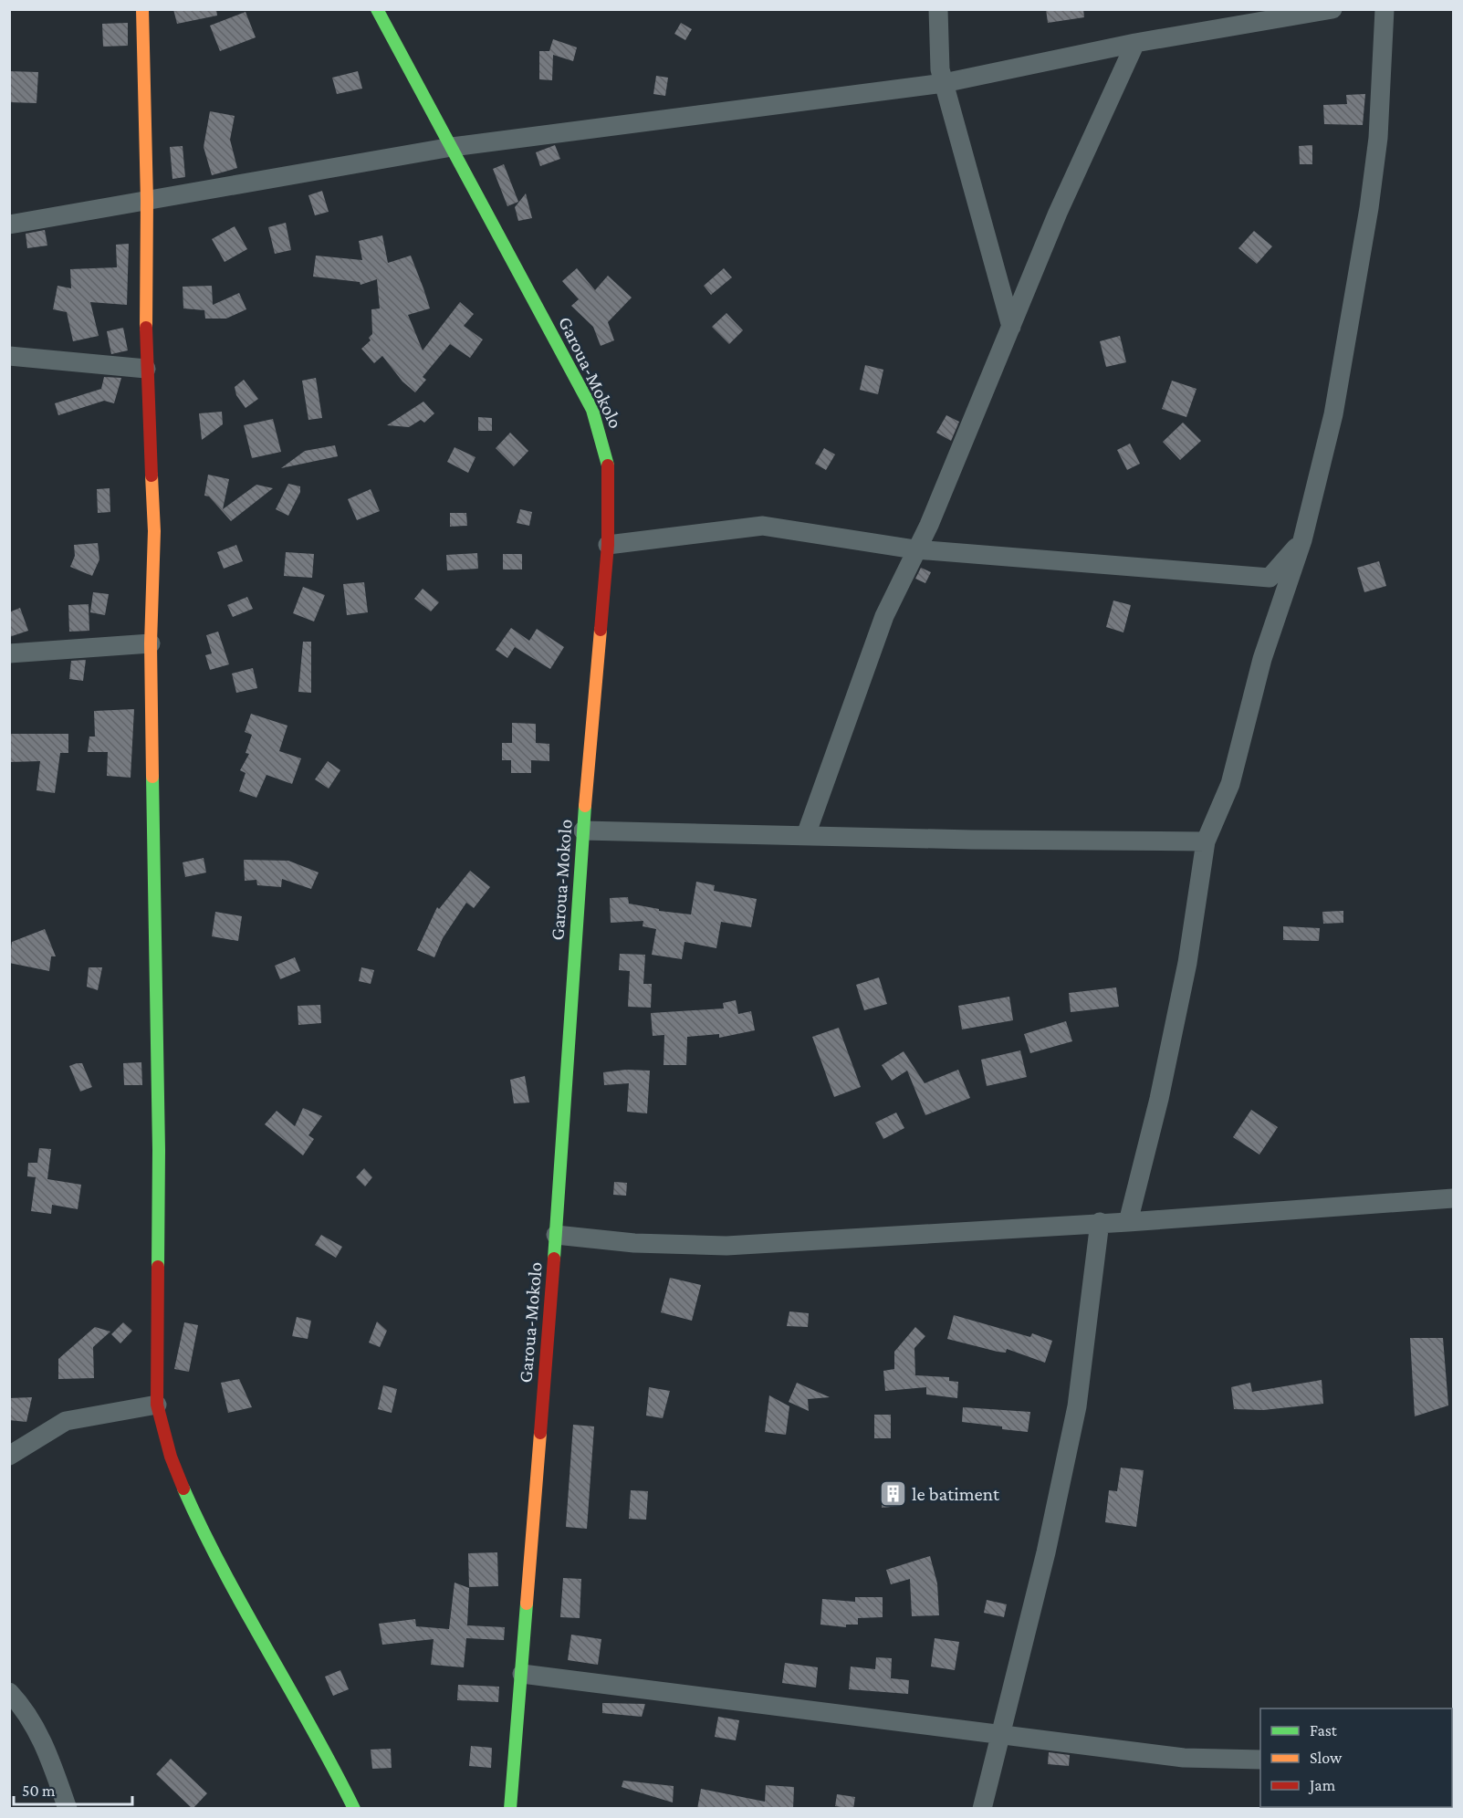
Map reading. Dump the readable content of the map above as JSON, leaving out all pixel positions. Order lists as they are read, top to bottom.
{
  "streets": {
    "main road": ["Garoua-Mokolo"]
  },
  "places": {
    "building": ["le batiment"]
  },
  "legend": ["Fast", "Slow", "Jam"],
  "scale_bar": "50 m"
}
